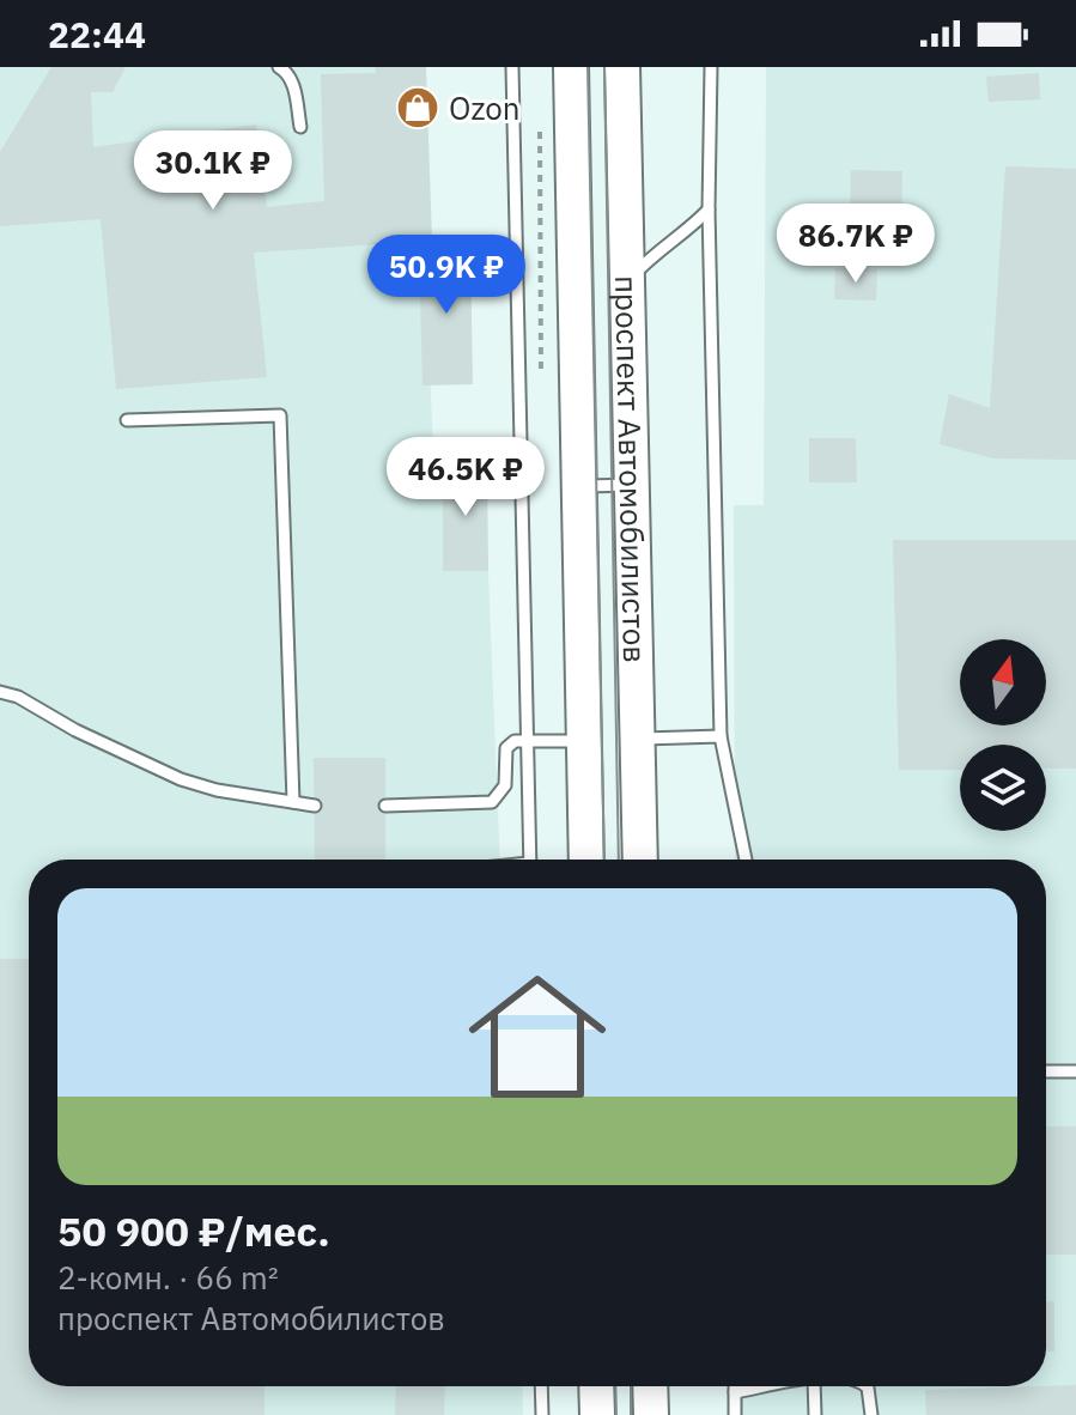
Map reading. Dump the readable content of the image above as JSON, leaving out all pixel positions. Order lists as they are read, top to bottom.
{
  "streets": {
    "main road": ["проспект Автомобилистов"]
  },
  "places": {
    "shop": ["Ozon"]
  },
  "north": "top",
  "page": {
    "status": "22:44",
    "price": [
      "30.1K ₽",
      "86.7K ₽",
      "50.9K ₽",
      "46.5K ₽"
    ],
    "list": [
      {
        "name": "50 900 ₽/мес.",
        "note": "2-комн. · 66 m² · проспект Автомобилистов"
      }
    ]
  }
}
